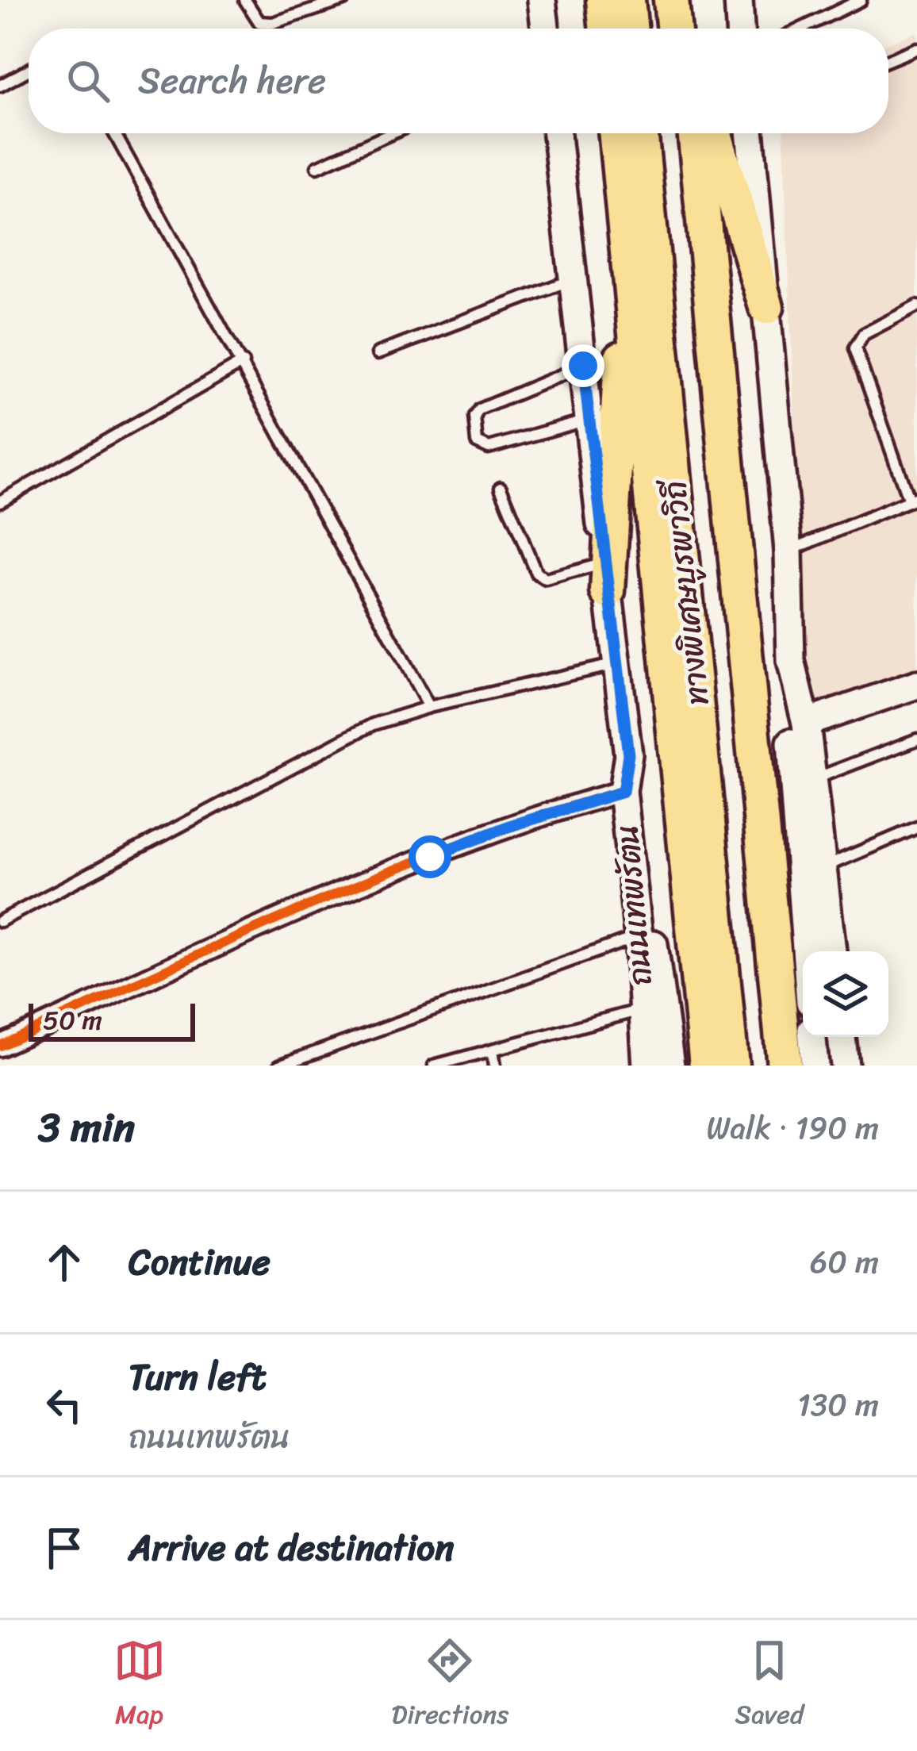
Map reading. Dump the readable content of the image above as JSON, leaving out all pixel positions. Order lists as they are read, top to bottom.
{
  "streets": {
    "highway": ["ทางพิเศษบูรพาวิถี", "ถนนเทพรัตน"]
  },
  "scale_bar": "50 m",
  "page": {
    "search": "Search here",
    "scale": "50 m",
    "heading": ["3 min", "Walk · 190 m"],
    "list": [
      ["Continue", "60 m"],
      ["Turn left", "ถนนเทพรัตน", "130 m"],
      "Arrive at destination"
    ],
    "nav": ["Map", "Directions", "Saved"]
  }
}
